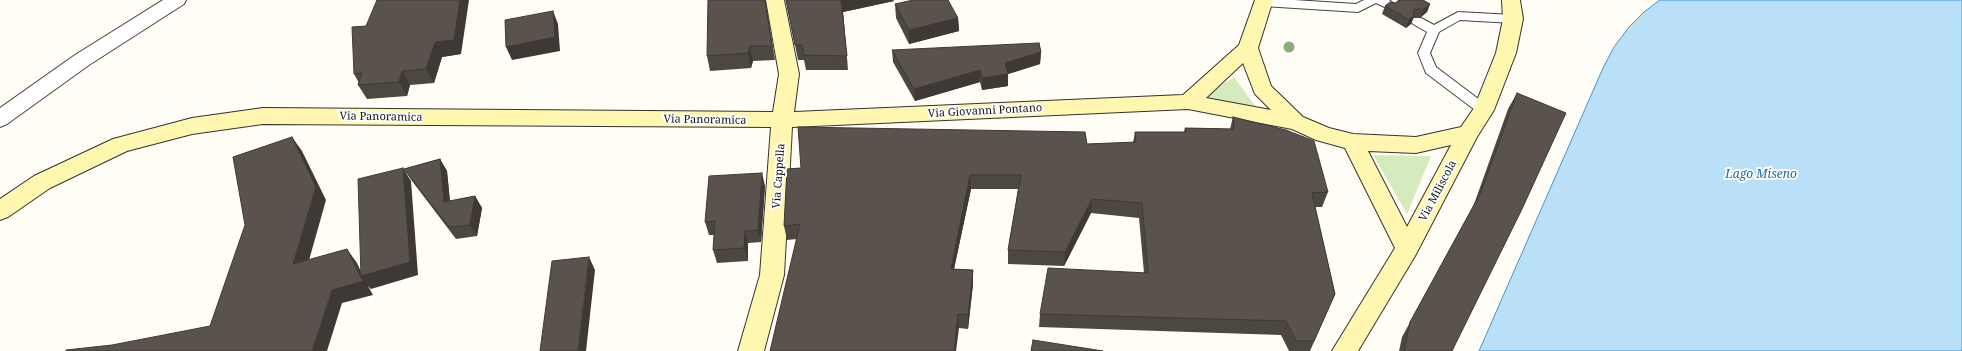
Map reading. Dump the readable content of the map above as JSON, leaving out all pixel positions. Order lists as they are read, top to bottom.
{
  "streets": {
    "street": [
      "Via Giovanni Pontano",
      "Via Panoramica",
      "Via Cappella",
      "Via Miliscola"
    ]
  },
  "crossings": [
    ["Via Giovanni Pontano", "Via Panoramica"],
    ["Via Giovanni Pontano", "Via Cappella"],
    ["Via Panoramica", "Via Cappella"]
  ],
  "water": ["Lago Miseno"]
}
